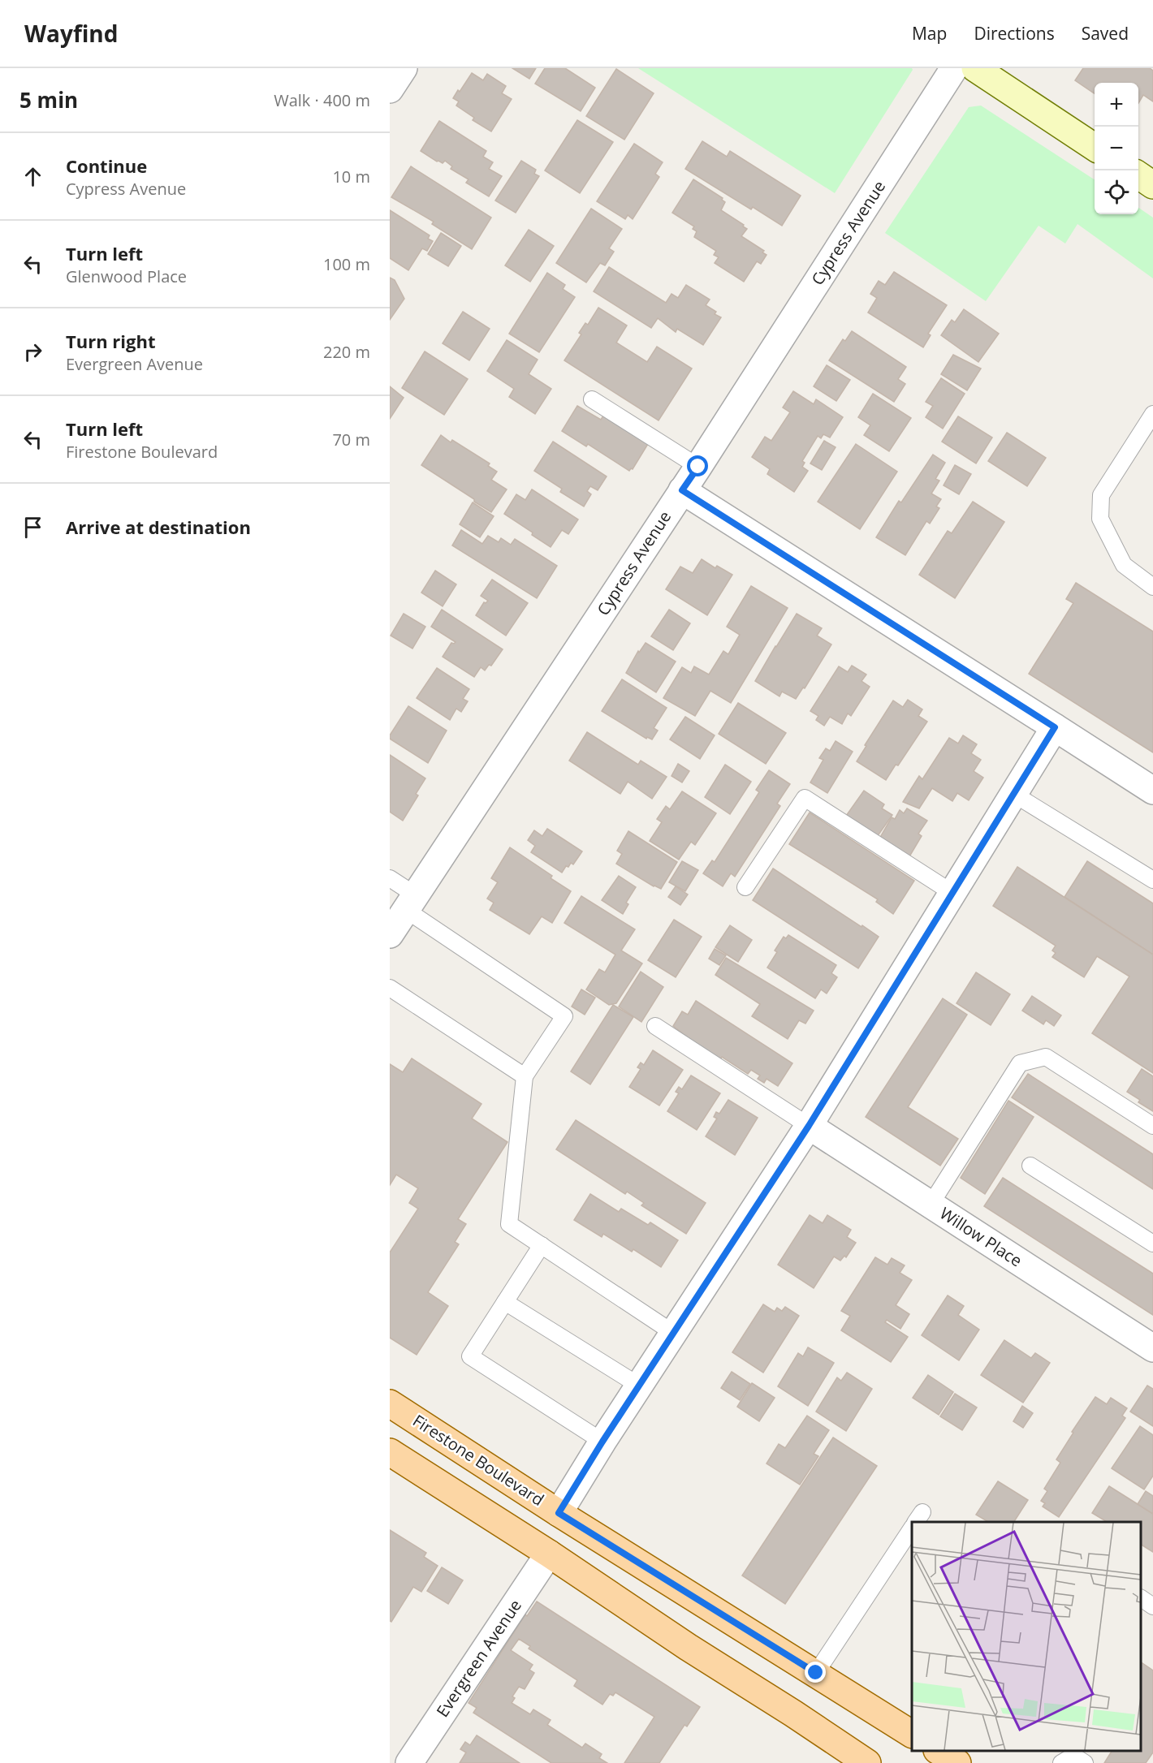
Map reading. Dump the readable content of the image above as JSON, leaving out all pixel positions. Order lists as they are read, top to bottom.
{
  "streets": {
    "main road": ["Firestone Boulevard"],
    "street": ["Cypress Avenue", "Willow Place", "Evergreen Avenue"]
  },
  "page": {
    "header": "Wayfind",
    "nav": ["Map", "Directions", "Saved"],
    "heading": ["5 min", "Walk · 400 m"],
    "map_buttons": ["+", "−"],
    "list": [
      ["Continue", "Cypress Avenue", "10 m"],
      ["Turn left", "Glenwood Place", "100 m"],
      ["Turn right", "Evergreen Avenue", "220 m"],
      ["Turn left", "Firestone Boulevard", "70 m"],
      "Arrive at destination"
    ]
  }
}
